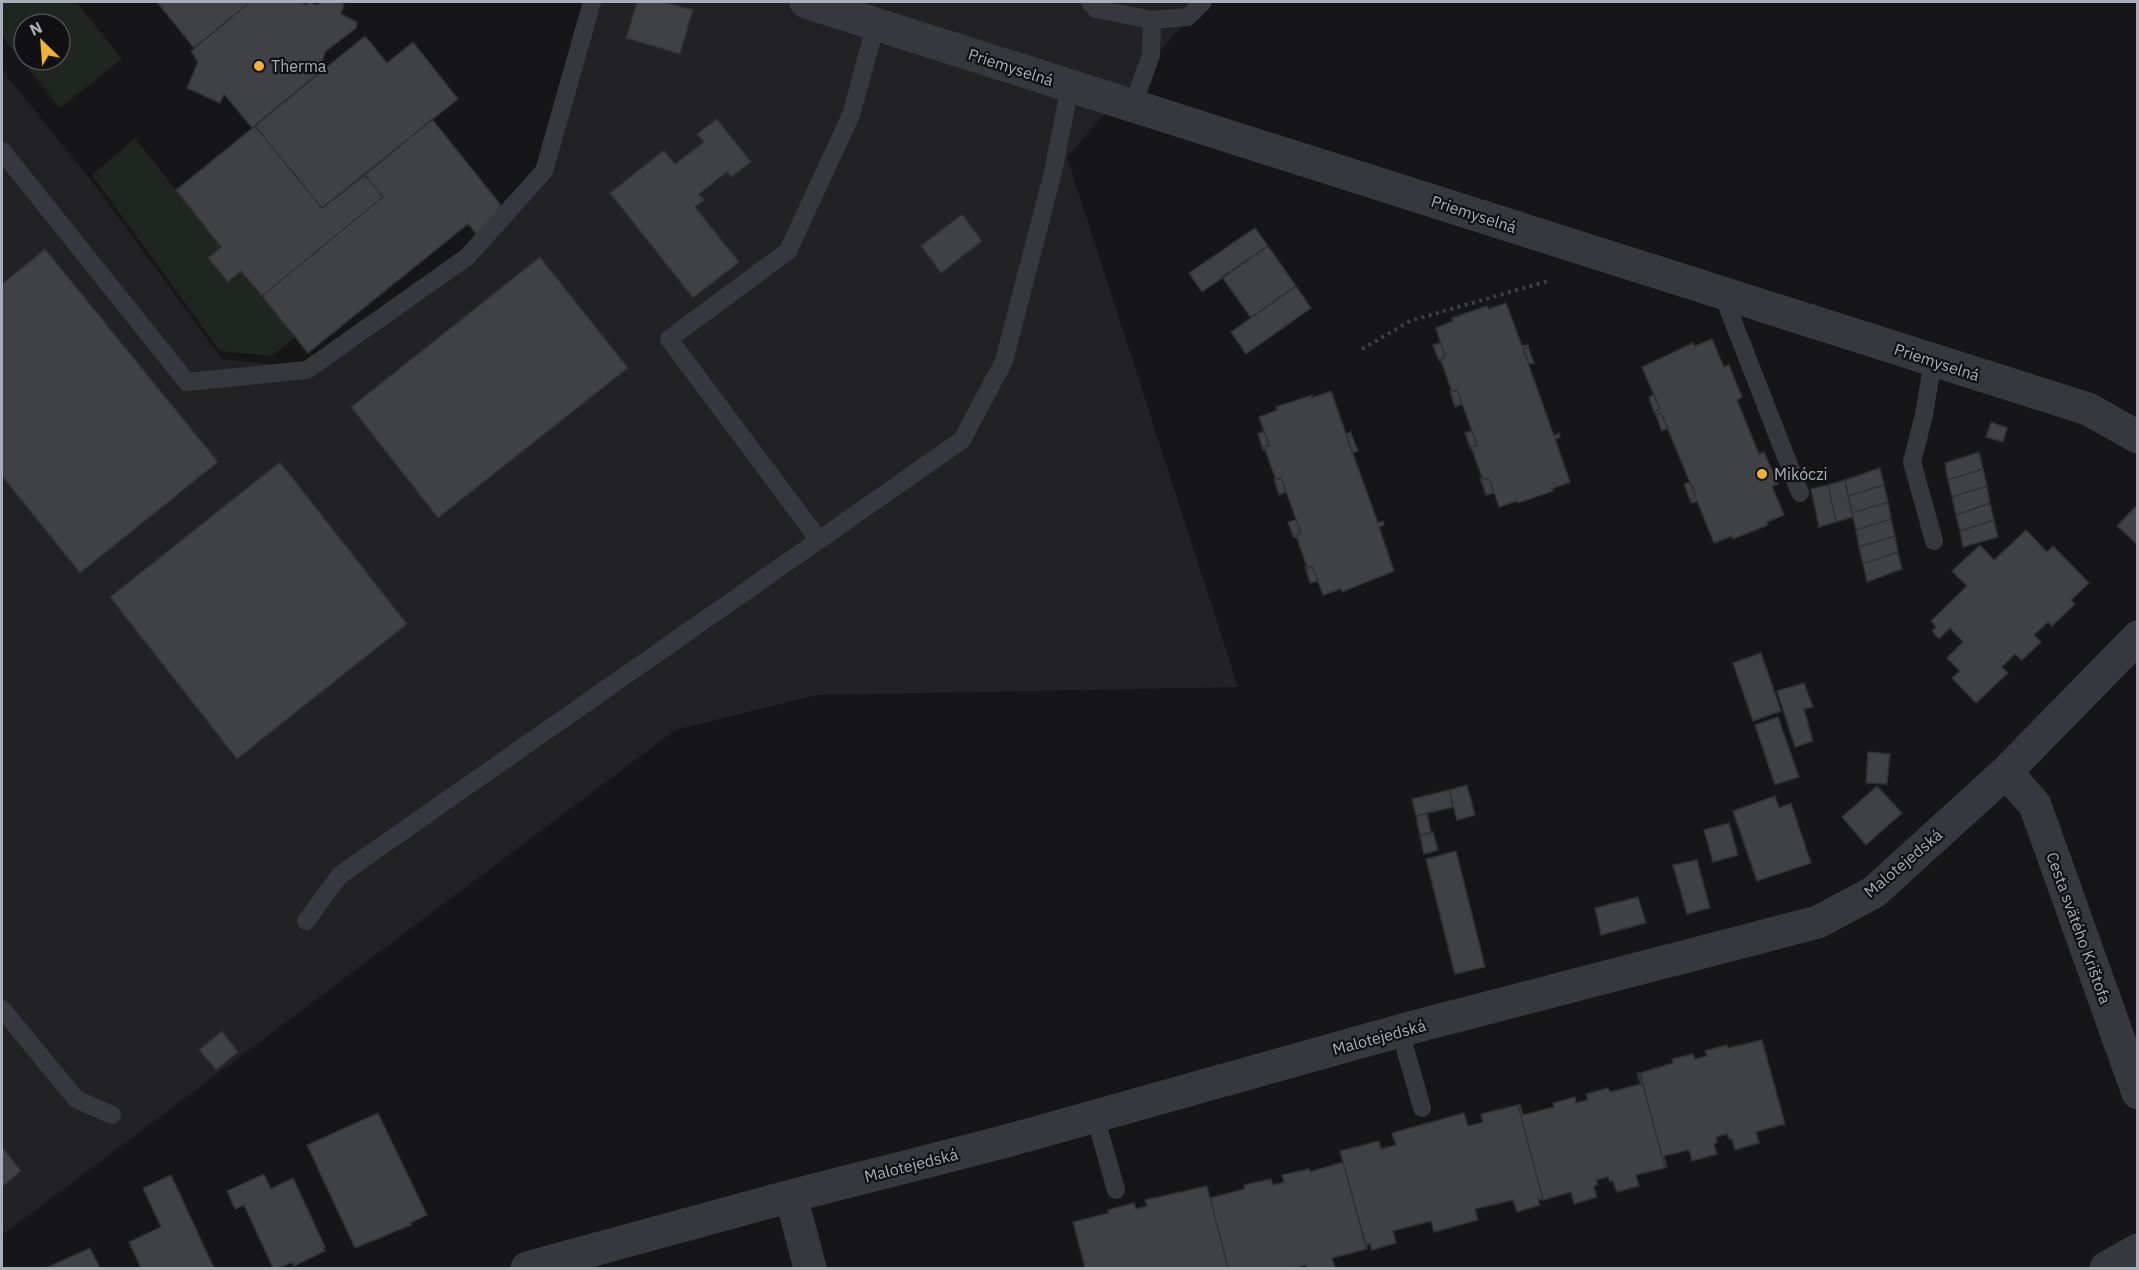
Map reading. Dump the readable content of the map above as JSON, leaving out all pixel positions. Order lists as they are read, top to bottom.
{
  "streets": {
    "street": ["Priemyselná", "Malotejedská", "Cesta svätého Krištofa"]
  },
  "crossings": [
    ["Malotejedská", "Cesta svätého Krištofa"]
  ],
  "places": ["Therma", "Mikóczi"],
  "north": "top left"
}
